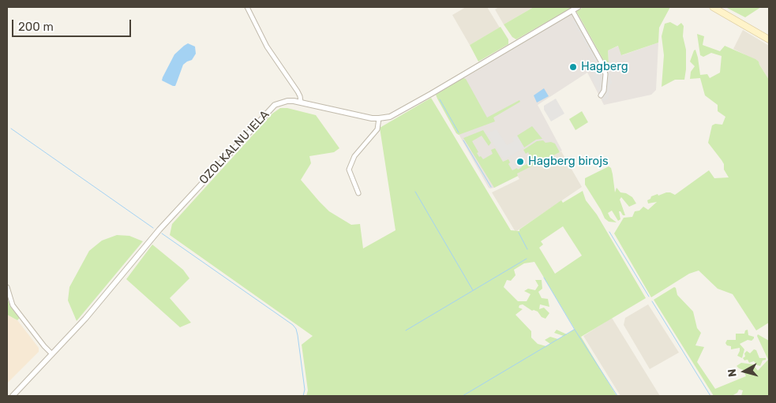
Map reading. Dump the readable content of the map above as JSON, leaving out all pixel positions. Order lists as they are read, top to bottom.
{
  "streets": {
    "street": ["OZOLKALNU IELA"]
  },
  "places": ["Hagberg", "Hagberg birojs"],
  "scale_bar": "200 m",
  "north": "left"
}
